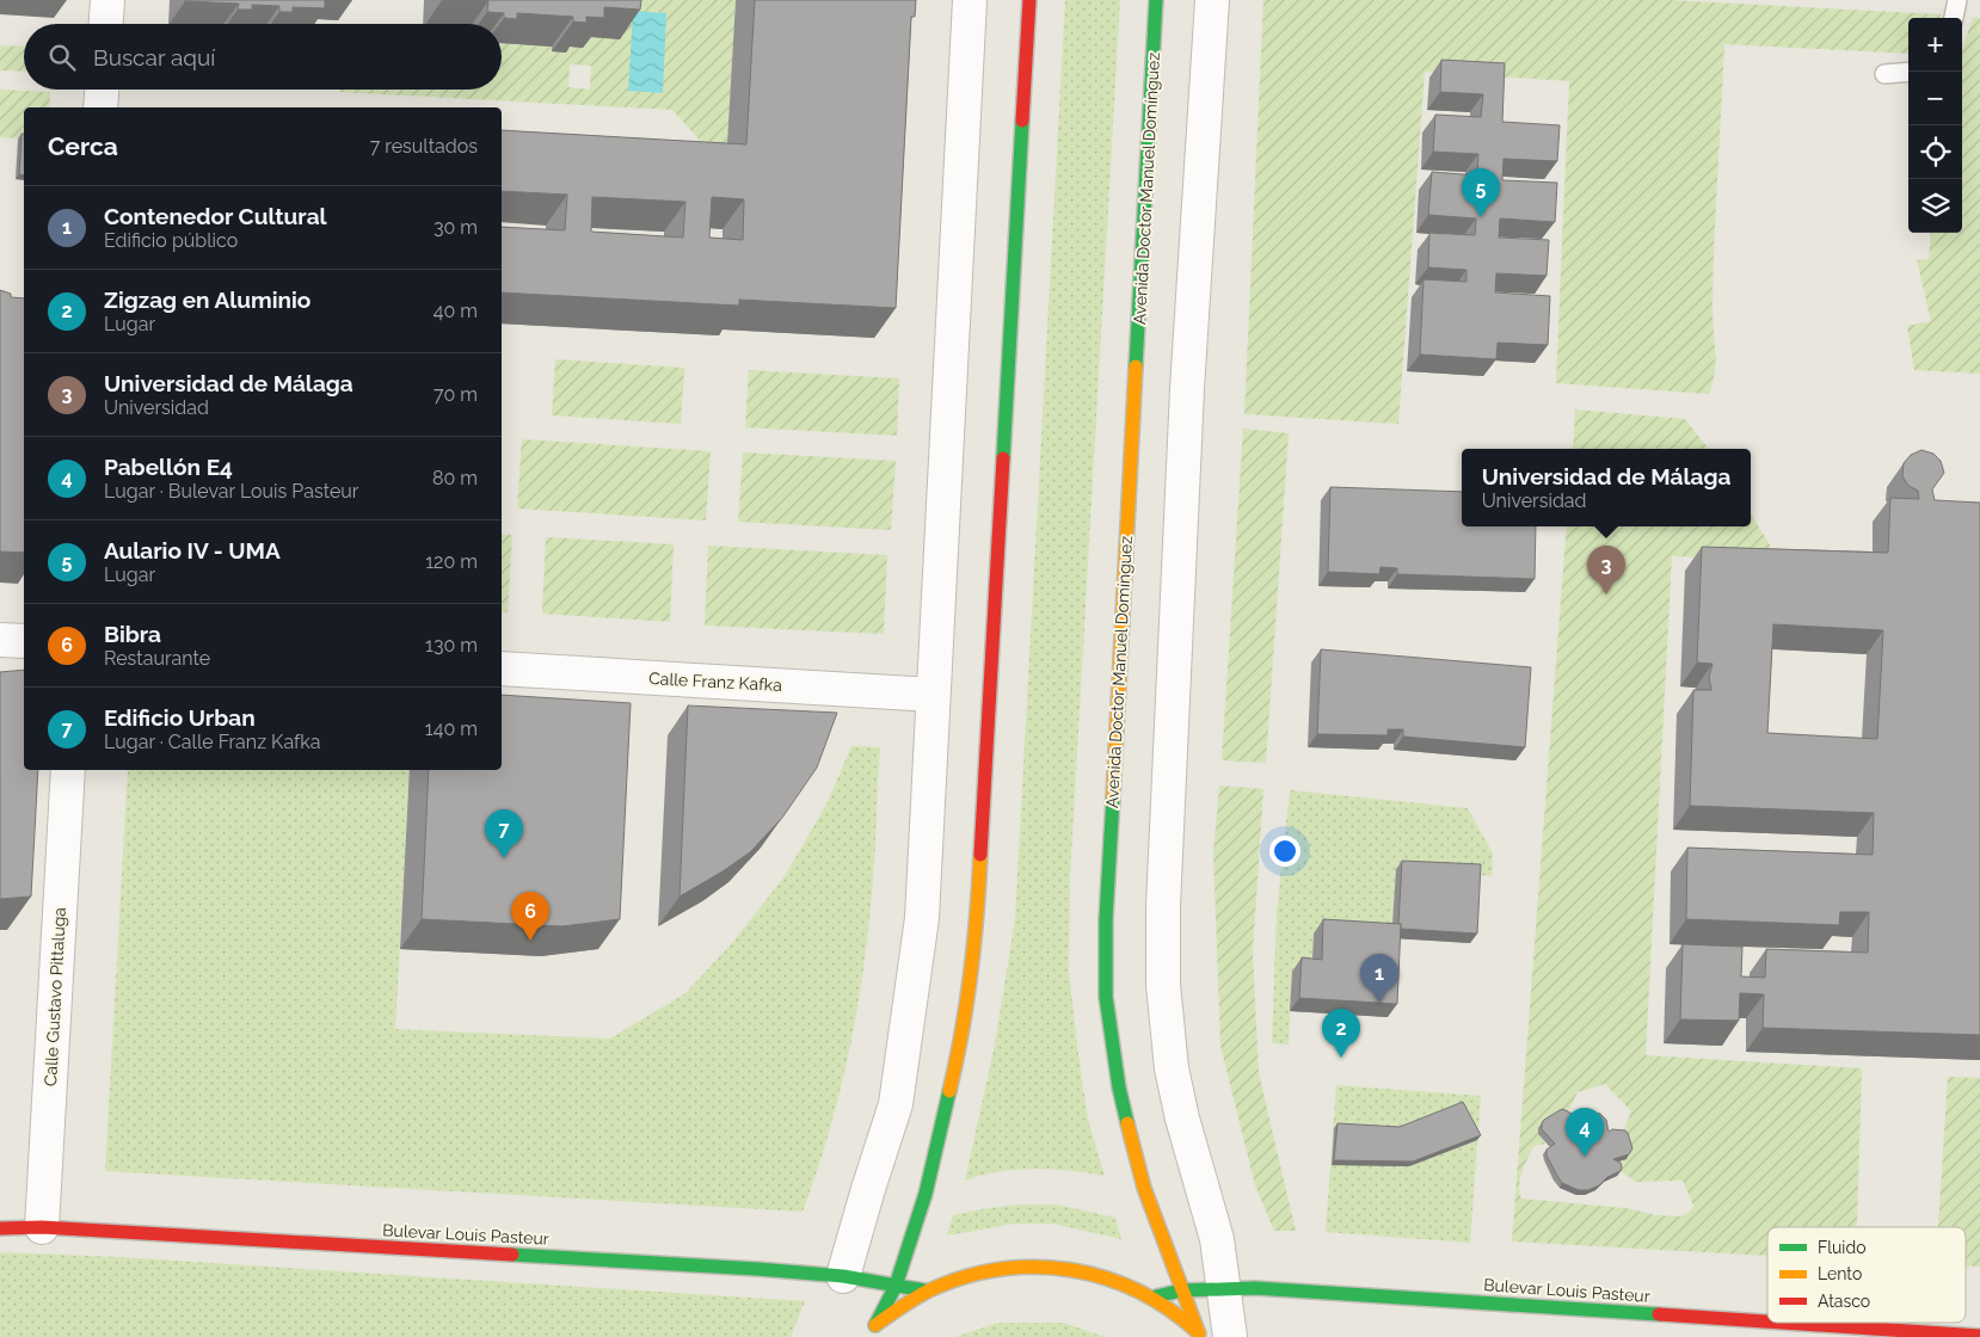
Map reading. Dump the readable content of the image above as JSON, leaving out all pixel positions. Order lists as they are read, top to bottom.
{
  "streets": {
    "main road": ["Avenida Doctor Manuel Domínguez", "Bulevar Louis Pasteur"],
    "street": ["Calle Franz Kafka", "Calle Gustavo Pittaluga"]
  },
  "crossings": [
    ["Avenida Doctor Manuel Domínguez", "Bulevar Louis Pasteur"],
    ["Calle Gustavo Pittaluga", "Bulevar Louis Pasteur"]
  ],
  "legend": ["Fluido", "Lento", "Atasco"],
  "page": {
    "map_buttons": ["+", "−"],
    "search": "Buscar aquí",
    "heading": ["Cerca", "7 resultados"],
    "pins": [
      "5",
      "3",
      "7",
      "6",
      "1",
      "2",
      "4"
    ],
    "list": [
      {
        "mark": "1",
        "name": "Contenedor Cultural",
        "note": "Edificio público",
        "value": "30 m"
      },
      {
        "mark": "2",
        "name": "Zigzag en Aluminio",
        "note": "Lugar",
        "value": "40 m"
      },
      {
        "mark": "3",
        "name": "Universidad de Málaga",
        "note": "Universidad",
        "value": "70 m"
      },
      {
        "mark": "4",
        "name": "Pabellón E4",
        "note": "Lugar · Bulevar Louis Pasteur",
        "value": "80 m"
      },
      {
        "mark": "5",
        "name": "Aulario IV - UMA",
        "note": "Lugar",
        "value": "120 m"
      },
      {
        "mark": "6",
        "name": "Bibra",
        "note": "Restaurante",
        "value": "130 m"
      },
      {
        "mark": "7",
        "name": "Edificio Urban",
        "note": "Lugar · Calle Franz Kafka",
        "value": "140 m"
      }
    ],
    "popup": ["Universidad de Málaga", "Universidad"]
  }
}
